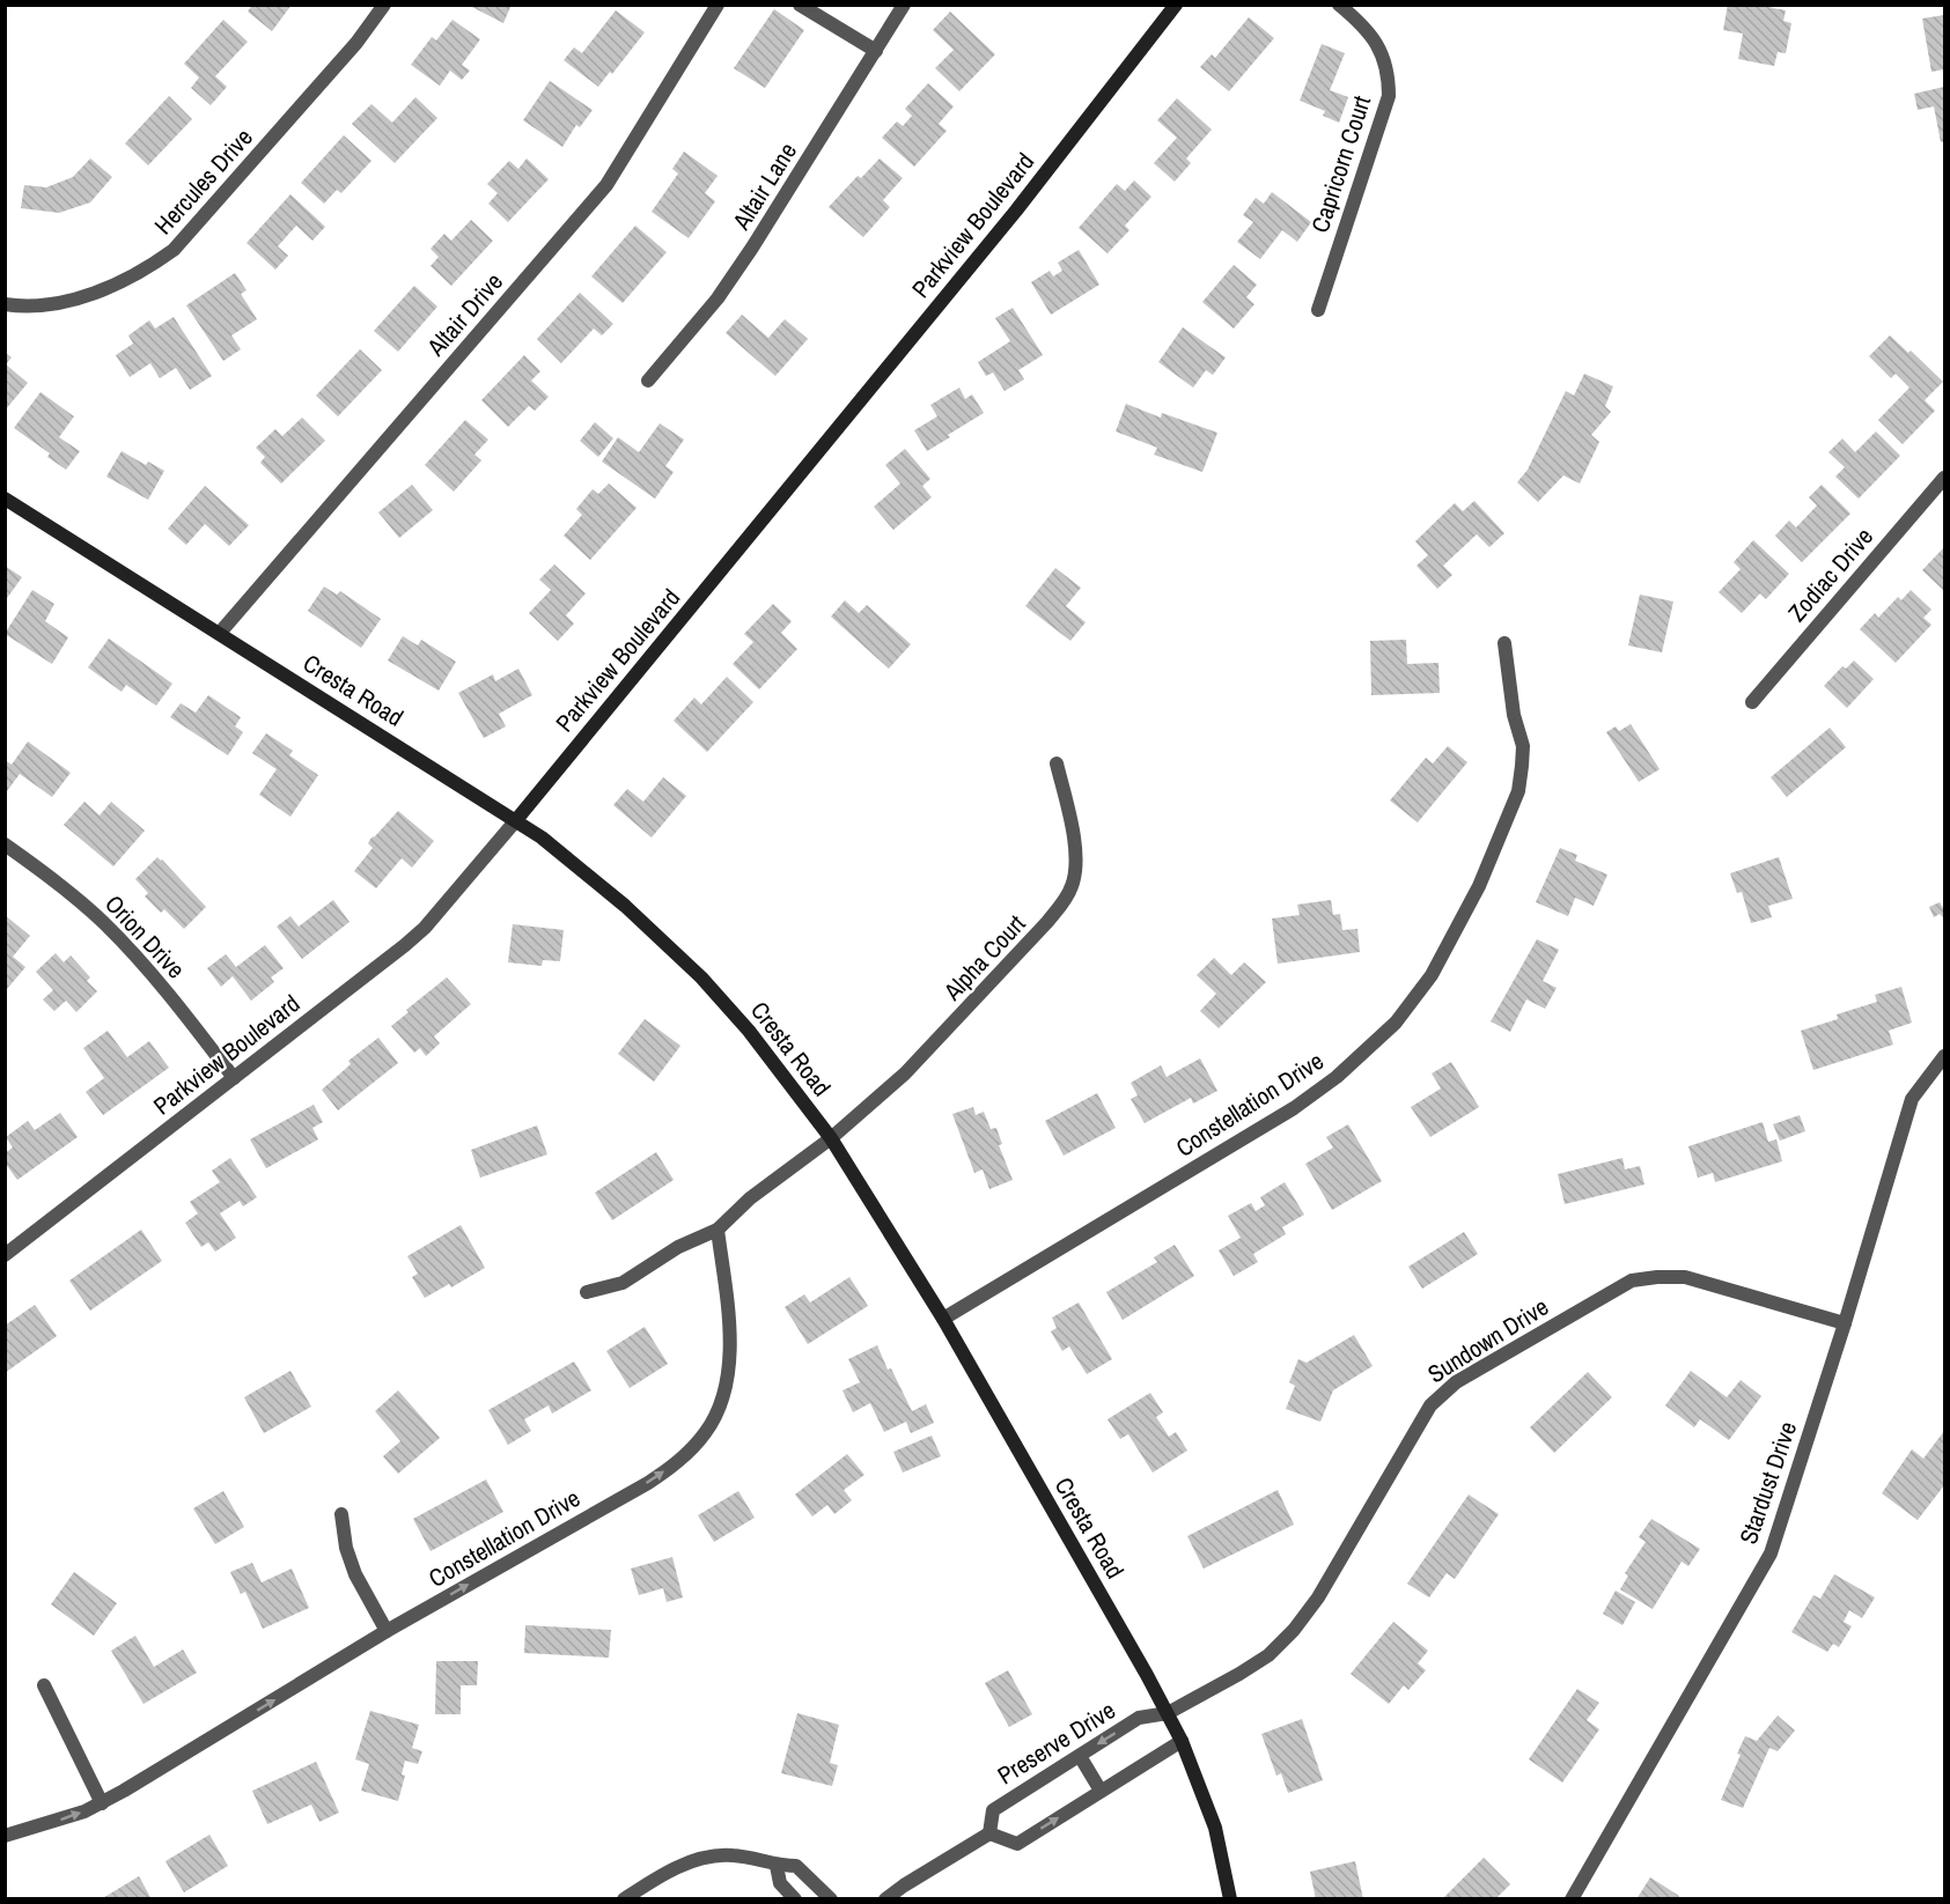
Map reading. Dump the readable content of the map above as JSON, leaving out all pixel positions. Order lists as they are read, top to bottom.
{
  "streets": {
    "main road": ["Parkview Boulevard", "Cresta Road"],
    "street": [
      "Capricorn Court",
      "Hercules Drive",
      "Altair Lane",
      "Altair Drive",
      "Zodiac Drive",
      "Orion Drive",
      "Alpha Court",
      "Constellation Drive",
      "Sundown Drive",
      "Stardust Drive",
      "Preserve Drive"
    ]
  },
  "crossings": [
    ["Parkview Boulevard", "Cresta Road"],
    ["Parkview Boulevard", "Orion Drive"],
    ["Altair Drive", "Cresta Road"],
    ["Cresta Road", "Alpha Court"],
    ["Cresta Road", "Constellation Drive"],
    ["Cresta Road", "Sundown Drive"],
    ["Cresta Road", "Preserve Drive"],
    ["Sundown Drive", "Stardust Drive"],
    ["Sundown Drive", "Preserve Drive"]
  ],
  "one_way": ["Constellation Drive"]
}
